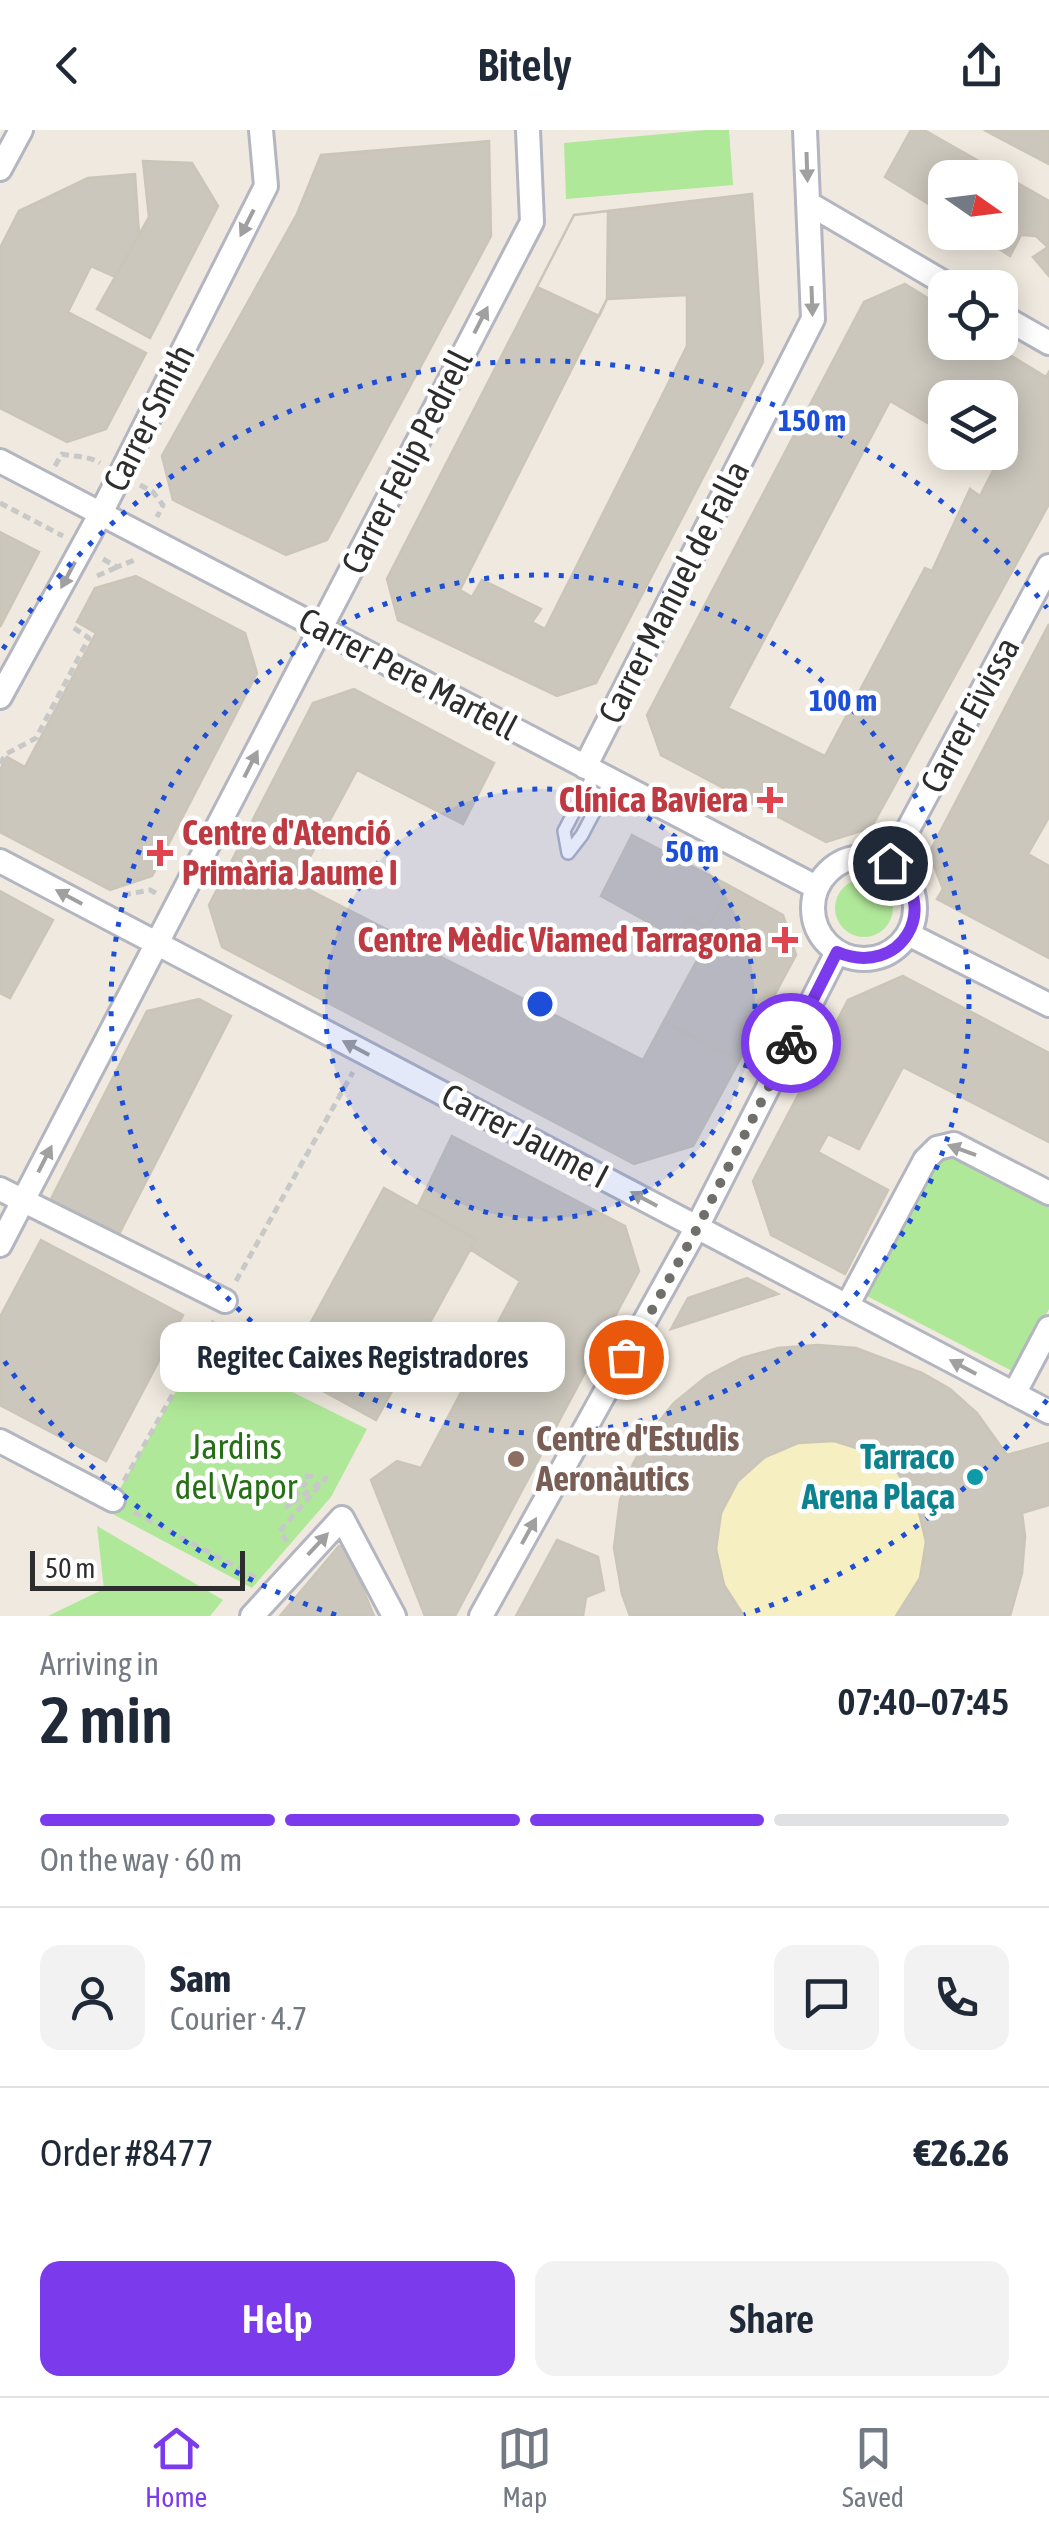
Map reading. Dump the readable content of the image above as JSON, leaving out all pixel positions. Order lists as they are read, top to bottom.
{
  "streets": {
    "street": [
      "Carrer Smith",
      "Carrer Felip Pedrell",
      "Carrer Manuel de Falla",
      "Carrer Pere Martell",
      "Carrer Eivissa",
      "Carrer Jaume I"
    ]
  },
  "crossings": [
    ["Carrer Smith", "Carrer Pere Martell"],
    ["Carrer Felip Pedrell", "Carrer Pere Martell"],
    ["Carrer Felip Pedrell", "Carrer Jaume I"],
    ["Carrer Manuel de Falla", "Carrer Pere Martell"],
    ["Carrer Pere Martell", "Carrer Eivissa"]
  ],
  "one_way": [
    "Carrer Smith",
    "Carrer Felip Pedrell",
    "Carrer Manuel de Falla",
    "Carrer Jaume I"
  ],
  "parks": ["Jardins del Vapor"],
  "places": {
    "health": ["Clínica Baviera", "Centre d'Atenció Primària Jaume I", "Centre Mèdic Viamed Tarragona"],
    "other": ["Regitec Caixes Registradores", "Centre d'Estudis Aeronàutics", "Tarraco Arena Plaça"]
  },
  "scale_bar": "50 m",
  "north": "right",
  "page": {
    "header": "Bitely",
    "bubble": "Regitec Caixes Registradores",
    "scale": "50 m",
    "heading": ["2 min", "Arriving in", "07:40–07:45"],
    "panel": [
      "Sam",
      "Courier · 4.7",
      "Order #8477",
      "€26.26"
    ],
    "bar": "On the way · 60 m",
    "buttons": ["Help", "Share"],
    "tabs": ["Home", "Map", "Saved"]
  },
  "rings": ["150 m", "100 m", "50 m"]
}
